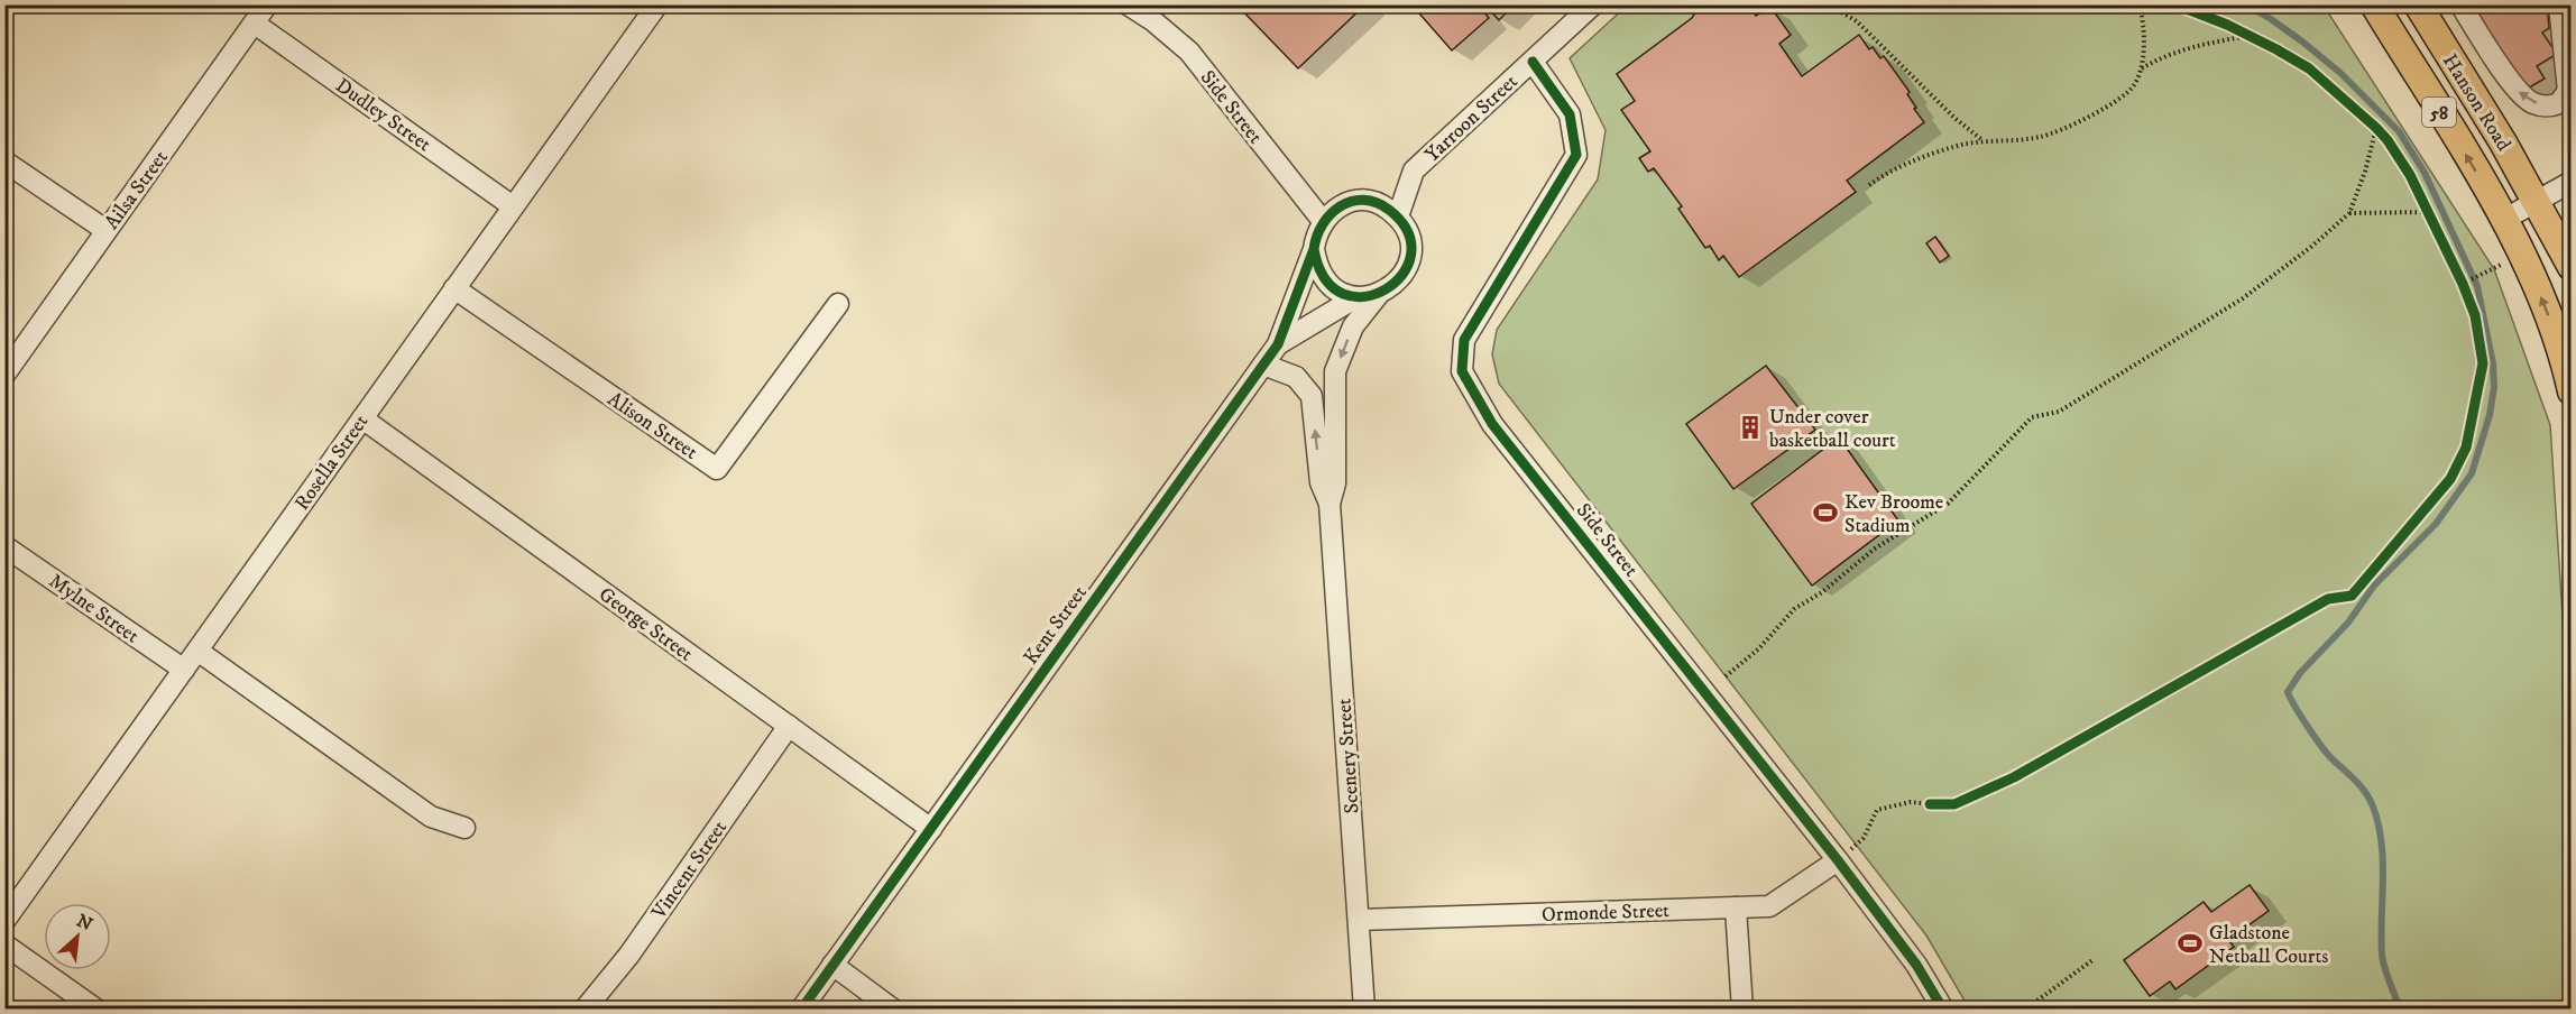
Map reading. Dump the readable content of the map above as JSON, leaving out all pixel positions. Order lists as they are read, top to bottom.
{
  "streets": {
    "main road": ["Hanson Road", "58"],
    "street": [
      "Side Street",
      "Dudley Street",
      "Yarroon Street",
      "Ailsa Street",
      "Alison Street",
      "Rosella Street",
      "Mylne Street",
      "George Street",
      "Kent Street",
      "Scenery Street",
      "Vincent Street",
      "Ormonde Street"
    ]
  },
  "crossings": [
    ["Hanson Road", "58"],
    ["Side Street", "Yarroon Street"],
    ["Side Street", "Kent Street"],
    ["Side Street", "Scenery Street"],
    ["Side Street", "Ormonde Street"],
    ["Dudley Street", "Ailsa Street"],
    ["Dudley Street", "Rosella Street"],
    ["Yarroon Street", "Kent Street"],
    ["Yarroon Street", "Scenery Street"],
    ["Alison Street", "Rosella Street"],
    ["Rosella Street", "Mylne Street"],
    ["Rosella Street", "George Street"],
    ["George Street", "Kent Street"],
    ["George Street", "Vincent Street"],
    ["Kent Street", "Scenery Street"],
    ["Scenery Street", "Ormonde Street"]
  ],
  "places": {
    "building": ["Under cover basketball court"],
    "sports": ["Kev Broome Stadium", "Gladstone Netball Courts"]
  },
  "north": "top right"
}
